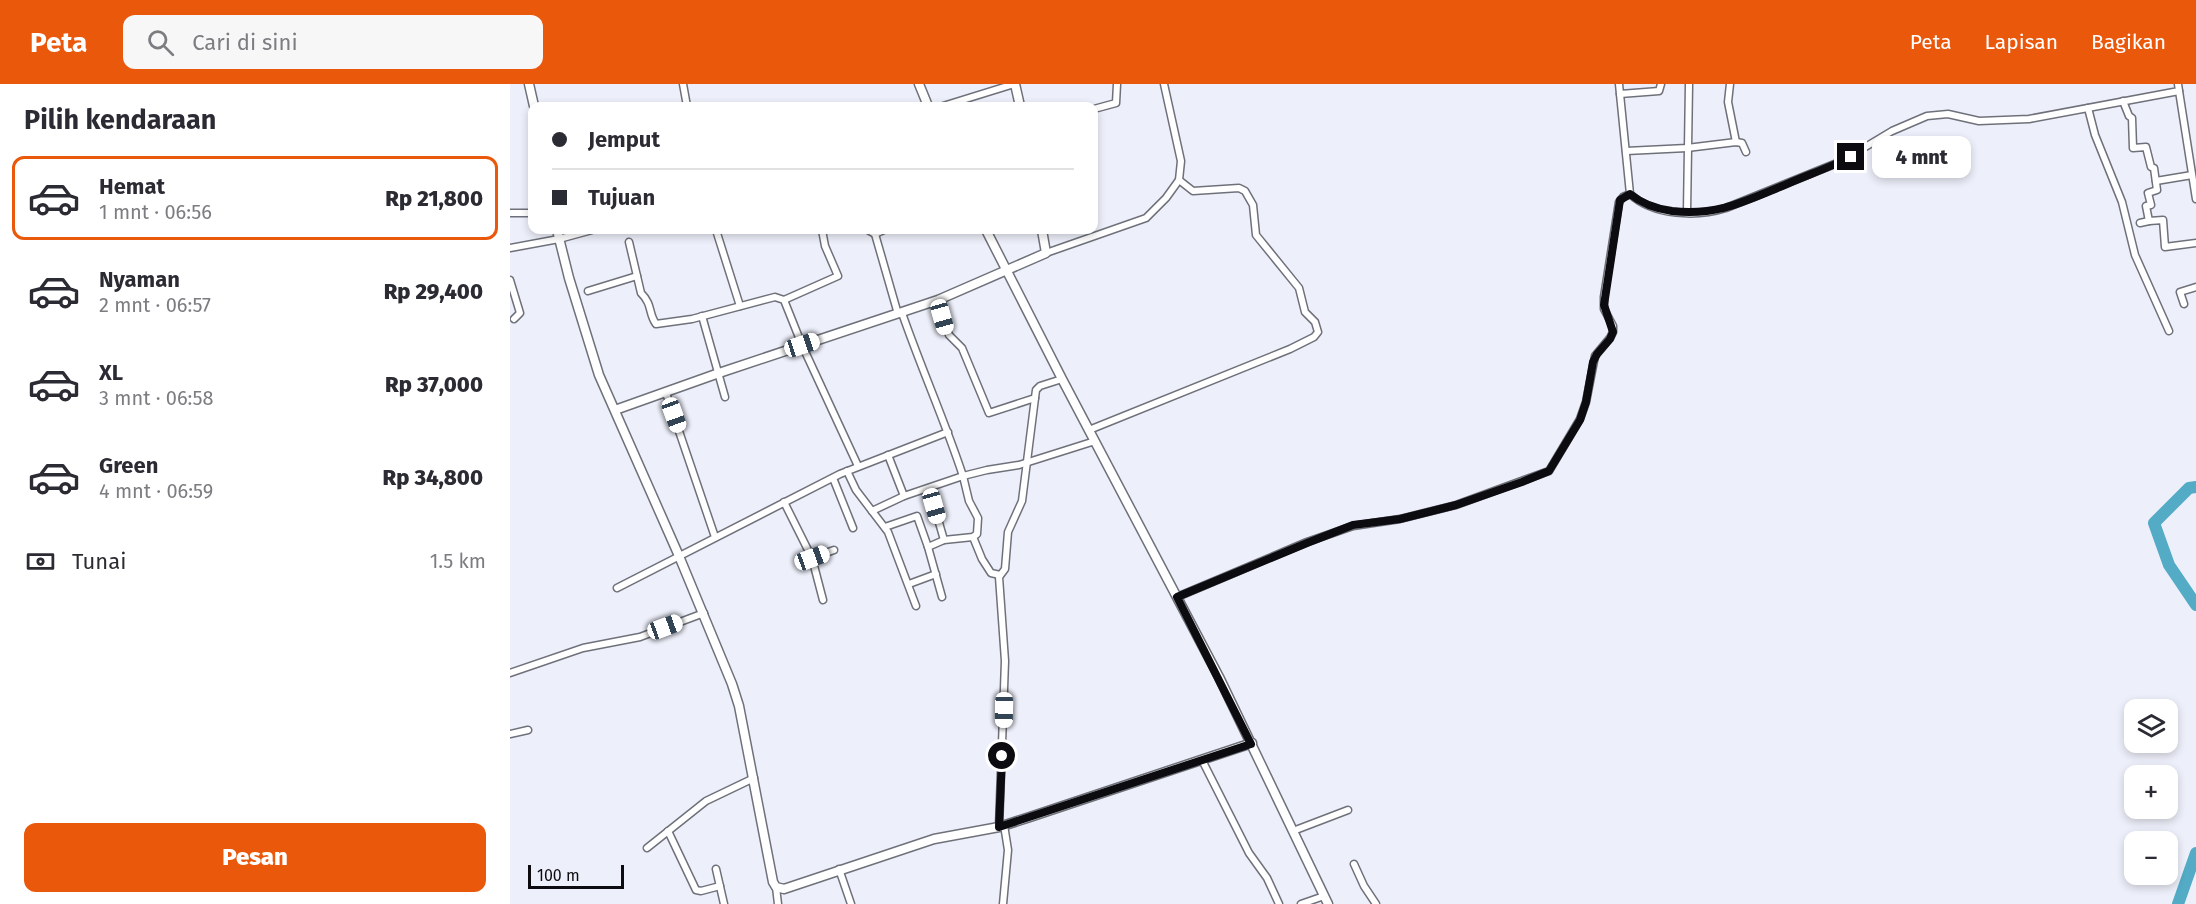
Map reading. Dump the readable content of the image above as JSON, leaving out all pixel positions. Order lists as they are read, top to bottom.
{
  "scale_bar": "100 m",
  "page": {
    "header": "Peta",
    "search": "Cari di sini",
    "nav": ["Peta", "Lapisan", "Bagikan"],
    "heading": "Pilih kendaraan",
    "banner": ["Jemput", "Tujuan"],
    "bubble": "4 mnt",
    "list": [
      {
        "name": "Hemat",
        "note": "1 mnt · 06:56",
        "value": "Rp 21,800"
      },
      {
        "name": "Nyaman",
        "note": "2 mnt · 06:57",
        "value": "Rp 29,400"
      },
      {
        "name": "XL",
        "note": "3 mnt · 06:58",
        "value": "Rp 37,000"
      },
      {
        "name": "Green",
        "note": "4 mnt · 06:59",
        "value": "Rp 34,800"
      }
    ],
    "pay": ["Tunai", "1.5 km"],
    "map_buttons": ["+", "−"],
    "buttons": "Pesan",
    "scale": "100 m"
  }
}
